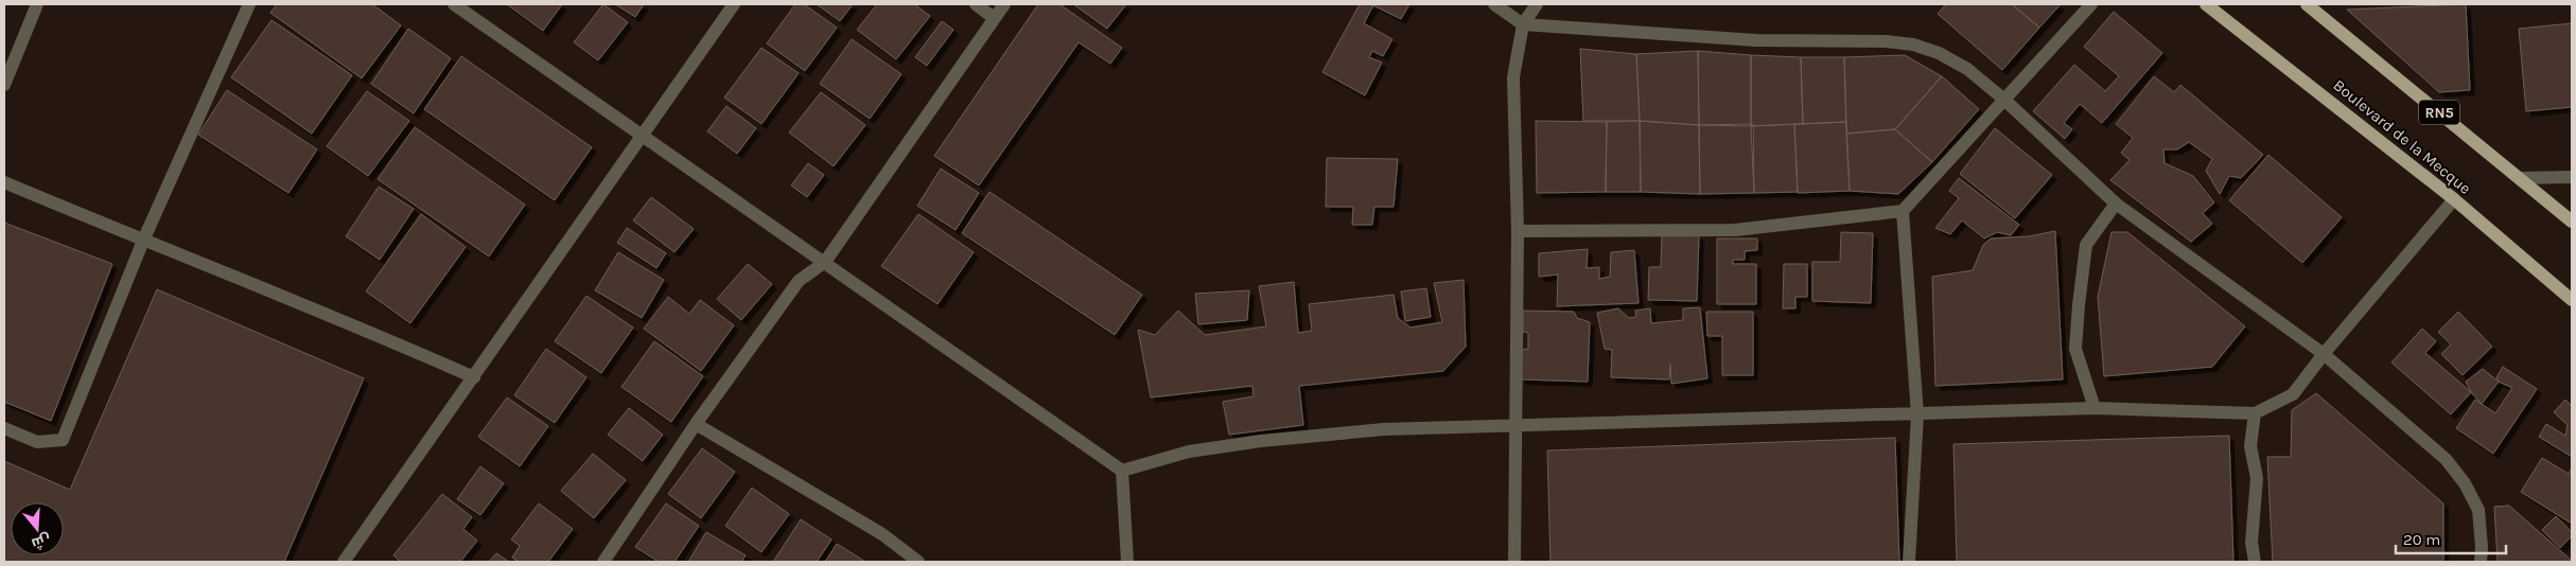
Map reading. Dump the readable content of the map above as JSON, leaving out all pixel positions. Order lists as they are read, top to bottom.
{
  "streets": {
    "main road": ["RN5", "Boulevard de la Mecque"]
  },
  "scale_bar": "20 m",
  "north": "bottom"
}
